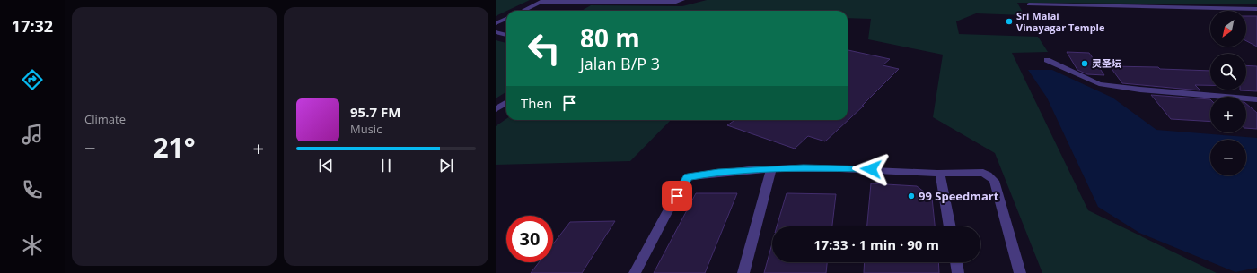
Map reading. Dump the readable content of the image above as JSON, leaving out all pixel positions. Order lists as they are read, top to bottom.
{
  "places": ["Sri Malai Vinayagar Temple", "灵圣坛", "99 Speedmart"],
  "north": "bottom left",
  "page": {
    "tabs": "17:32",
    "tile": "Climate",
    "map_buttons": ["+", "−"],
    "turn": ["80 m", "Jalan B/P 3"],
    "then": "Then",
    "song": ["95.7 FM", "Music"],
    "heat": ["−", "21°", "+"],
    "limit": "30",
    "trip": "17:33 · 1 min · 90 m"
  }
}
